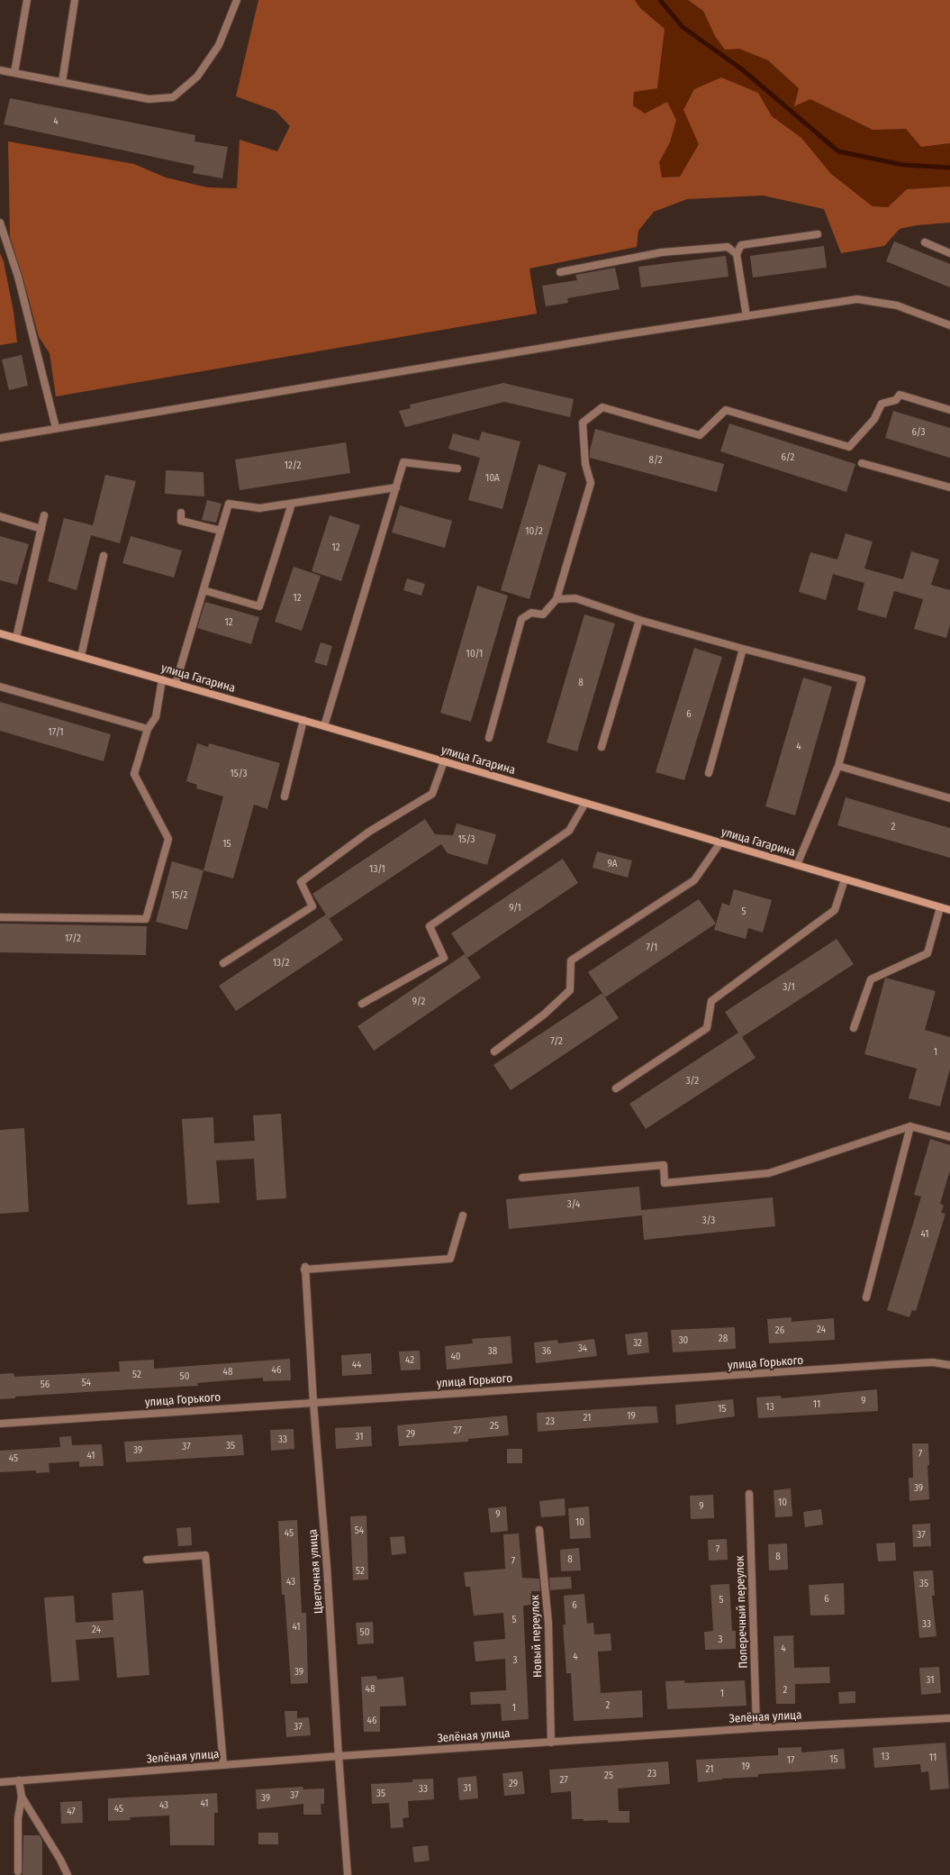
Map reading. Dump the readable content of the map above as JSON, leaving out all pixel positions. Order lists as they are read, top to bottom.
{
  "streets": {
    "main road": ["улица Гагарина"],
    "street": [
      "улица Горького",
      "Цветочная улица",
      "Поперечный переулок",
      "Новый переулок",
      "Зелёная улица"
    ]
  },
  "crossings": [
    ["улица Горького", "Цветочная улица"],
    ["Цветочная улица", "Зелёная улица"],
    ["Поперечный переулок", "Зелёная улица"],
    ["Новый переулок", "Зелёная улица"]
  ],
  "house_numbers": [
    "4",
    "6/3",
    "6/2",
    "8/2",
    "12/2",
    "10А",
    "10/2",
    "12",
    "12",
    "12",
    "10/1",
    "8",
    "6",
    "17/1",
    "4",
    "15/3",
    "2",
    "15/3",
    "15",
    "9А",
    "13/1",
    "15/2",
    "9/1",
    "5",
    "17/2",
    "7/1",
    "13/2",
    "3/1",
    "9/2",
    "7/2",
    "1",
    "3/2",
    "3/4",
    "3/3",
    "41",
    "24",
    "26",
    "28",
    "30",
    "32",
    "34",
    "38",
    "36",
    "40",
    "42",
    "44",
    "46",
    "48",
    "52",
    "50",
    "54",
    "56",
    "9",
    "11",
    "13",
    "15",
    "19",
    "21",
    "23",
    "25",
    "27",
    "29",
    "31",
    "33",
    "35",
    "37",
    "39",
    "7",
    "41",
    "45",
    "39",
    "10",
    "9",
    "9",
    "10",
    "54",
    "45",
    "37",
    "7",
    "8",
    "8",
    "7",
    "52",
    "43",
    "35",
    "6",
    "5",
    "6",
    "5",
    "33",
    "41",
    "24",
    "50",
    "3",
    "4",
    "4",
    "3",
    "39",
    "31",
    "48",
    "2",
    "1",
    "2",
    "1",
    "46",
    "37",
    "13",
    "11",
    "15",
    "17",
    "19",
    "21",
    "23",
    "25",
    "27",
    "29",
    "31",
    "33",
    "35",
    "37",
    "39",
    "41",
    "43",
    "45",
    "47"
  ]
}
